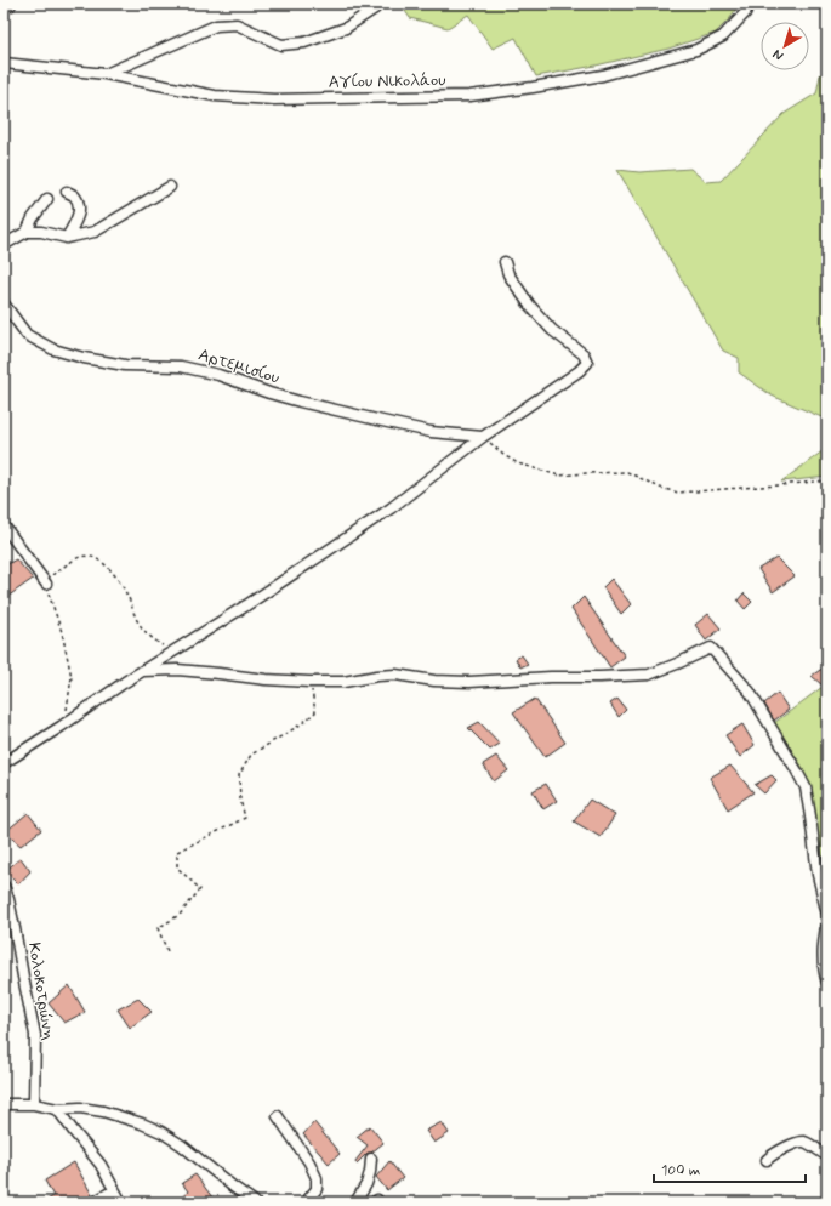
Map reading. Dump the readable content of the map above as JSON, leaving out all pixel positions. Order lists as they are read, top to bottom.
{
  "streets": {
    "street": ["Αγίου Νικολάου", "Αρτεμισίου", "Κολοκοτρώνη"]
  },
  "scale_bar": "100 m",
  "north": "bottom left"
}
